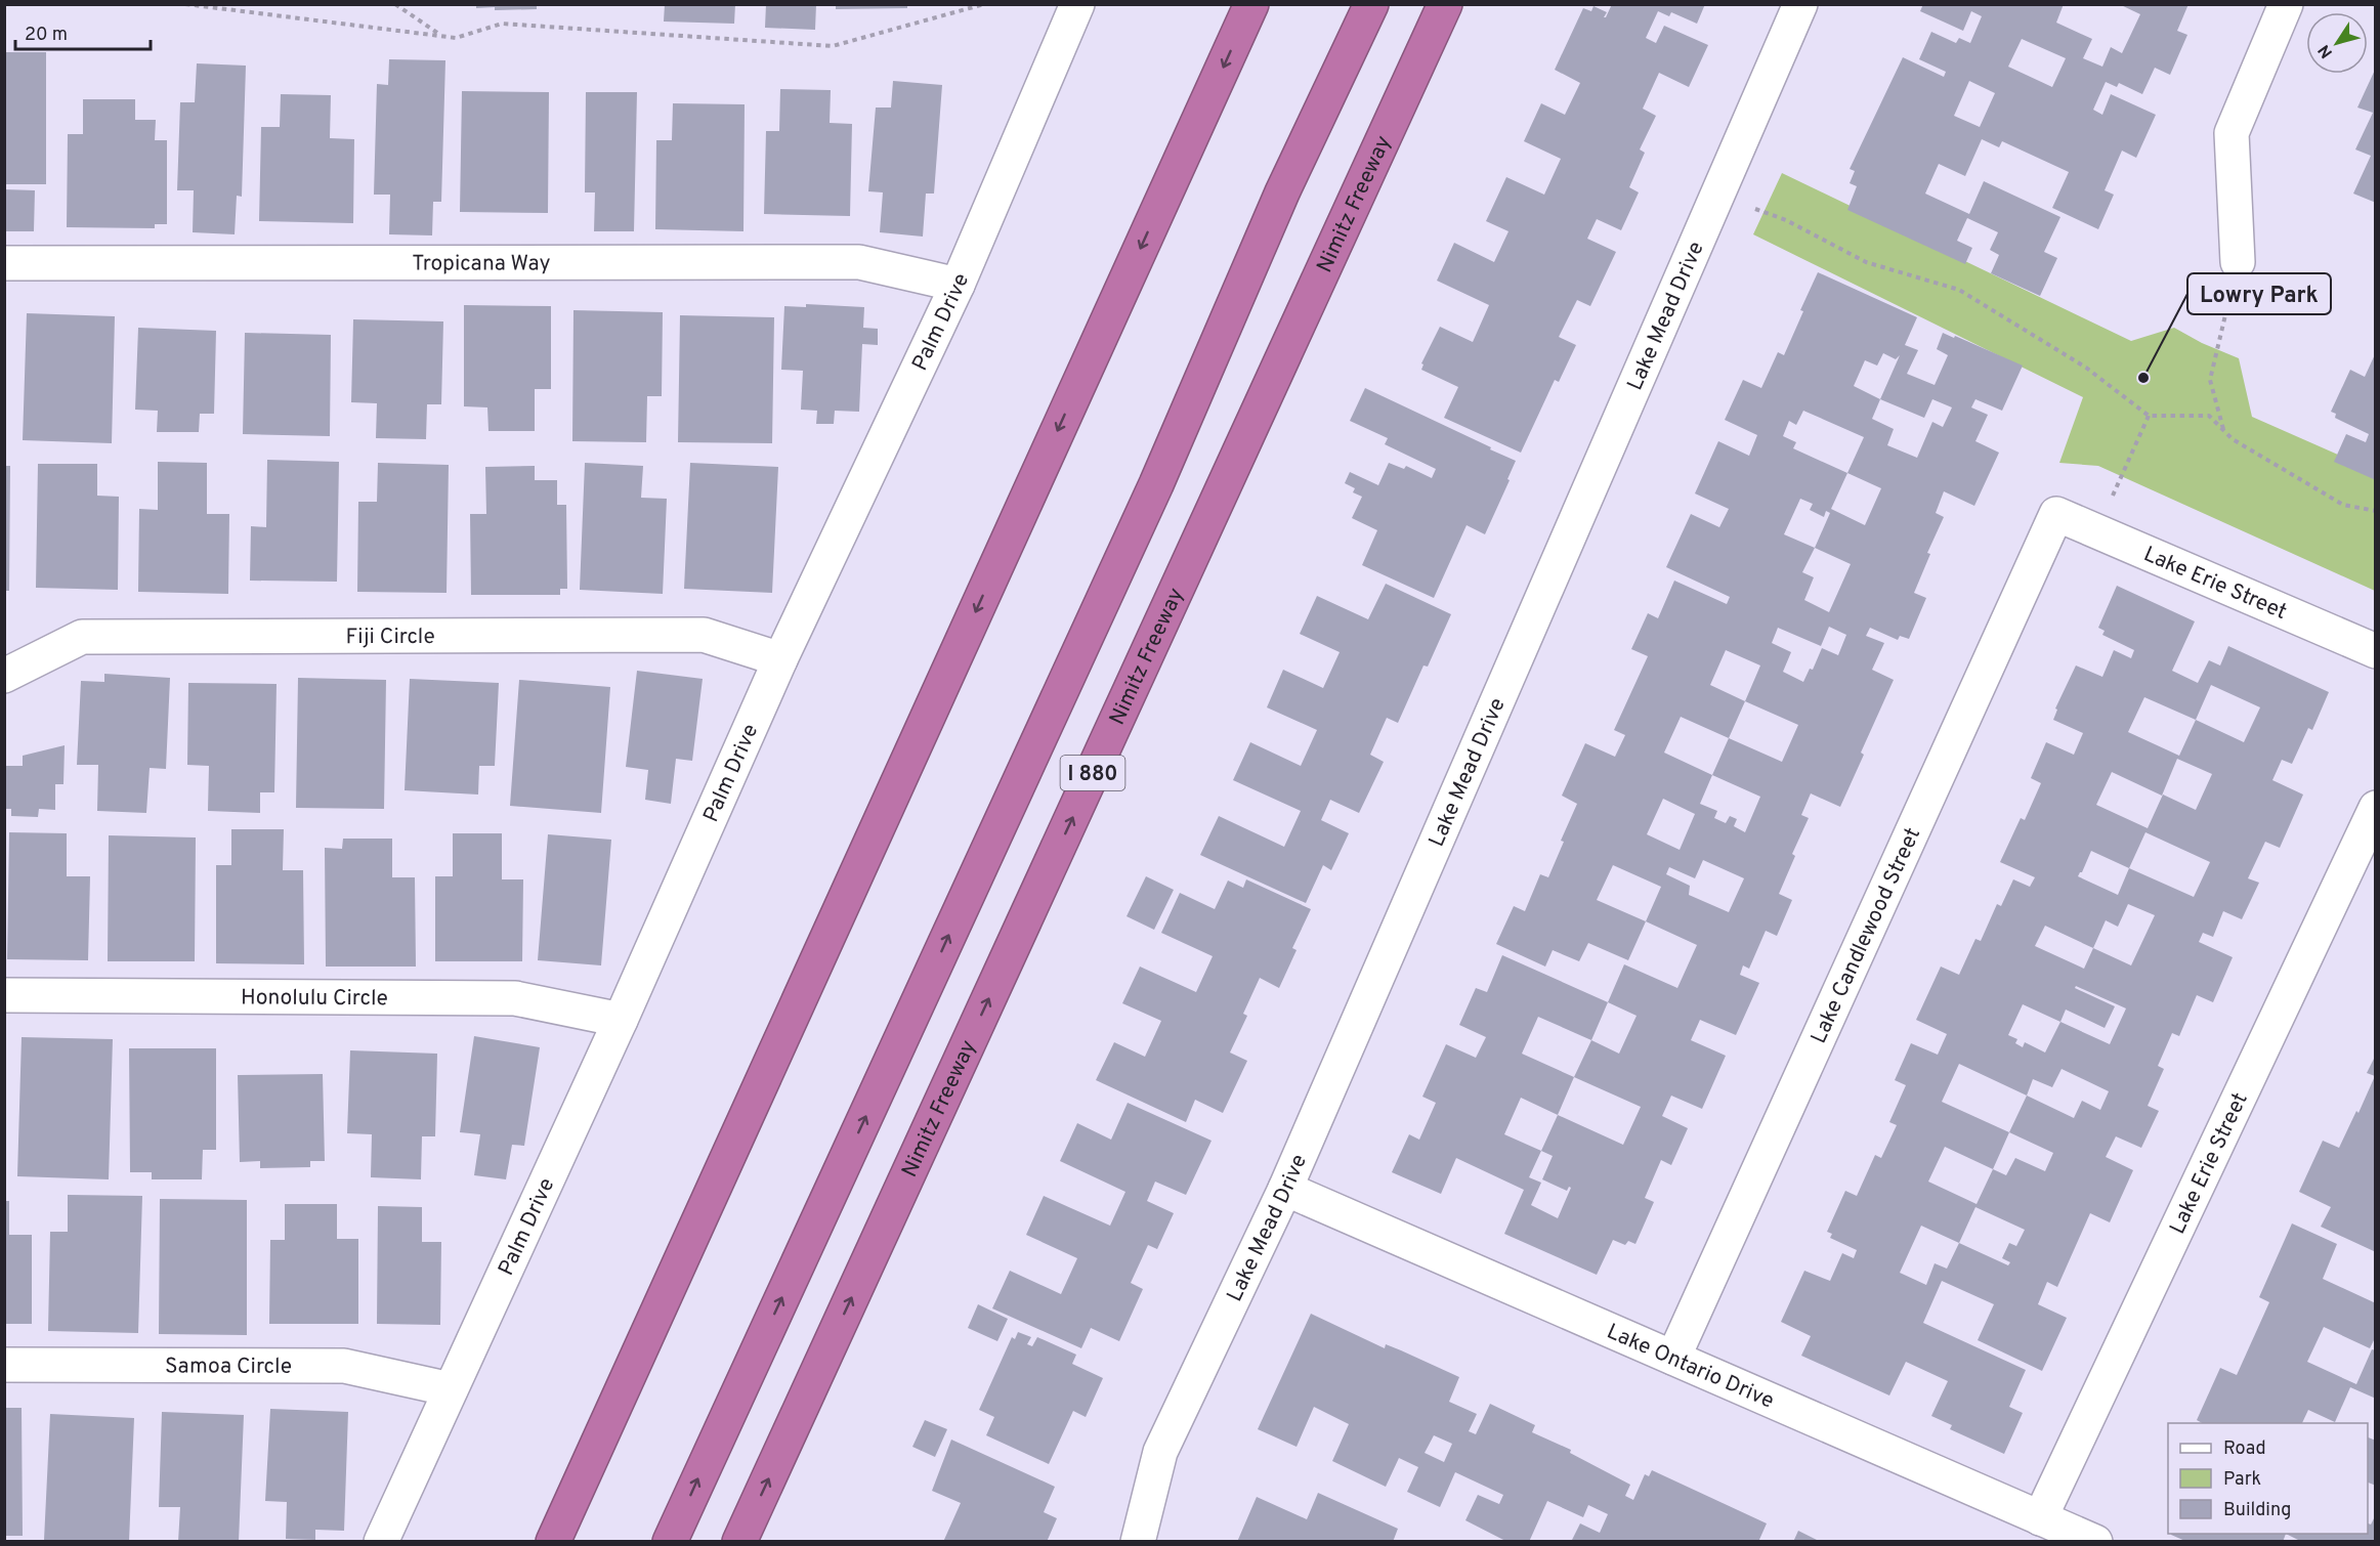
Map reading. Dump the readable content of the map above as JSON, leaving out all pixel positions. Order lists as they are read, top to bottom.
{
  "streets": {
    "highway": ["Nimitz Freeway", "I 880"],
    "street": [
      "Tropicana Way",
      "Lake Mead Drive",
      "Palm Drive",
      "Lake Erie Street",
      "Fiji Circle",
      "Lake Candlewood Street",
      "Honolulu Circle",
      "Samoa Circle",
      "Lake Ontario Drive"
    ]
  },
  "crossings": [
    ["Tropicana Way", "Palm Drive"],
    ["Lake Mead Drive", "Lake Ontario Drive"],
    ["Palm Drive", "Fiji Circle"],
    ["Palm Drive", "Honolulu Circle"],
    ["Palm Drive", "Samoa Circle"],
    ["Lake Erie Street", "Lake Candlewood Street"],
    ["Lake Erie Street", "Lake Ontario Drive"],
    ["Lake Candlewood Street", "Lake Ontario Drive"]
  ],
  "places": ["Lowry Park"],
  "legend": ["Road", "Park", "Building"],
  "scale_bar": "20 m",
  "north": "bottom left"
}
